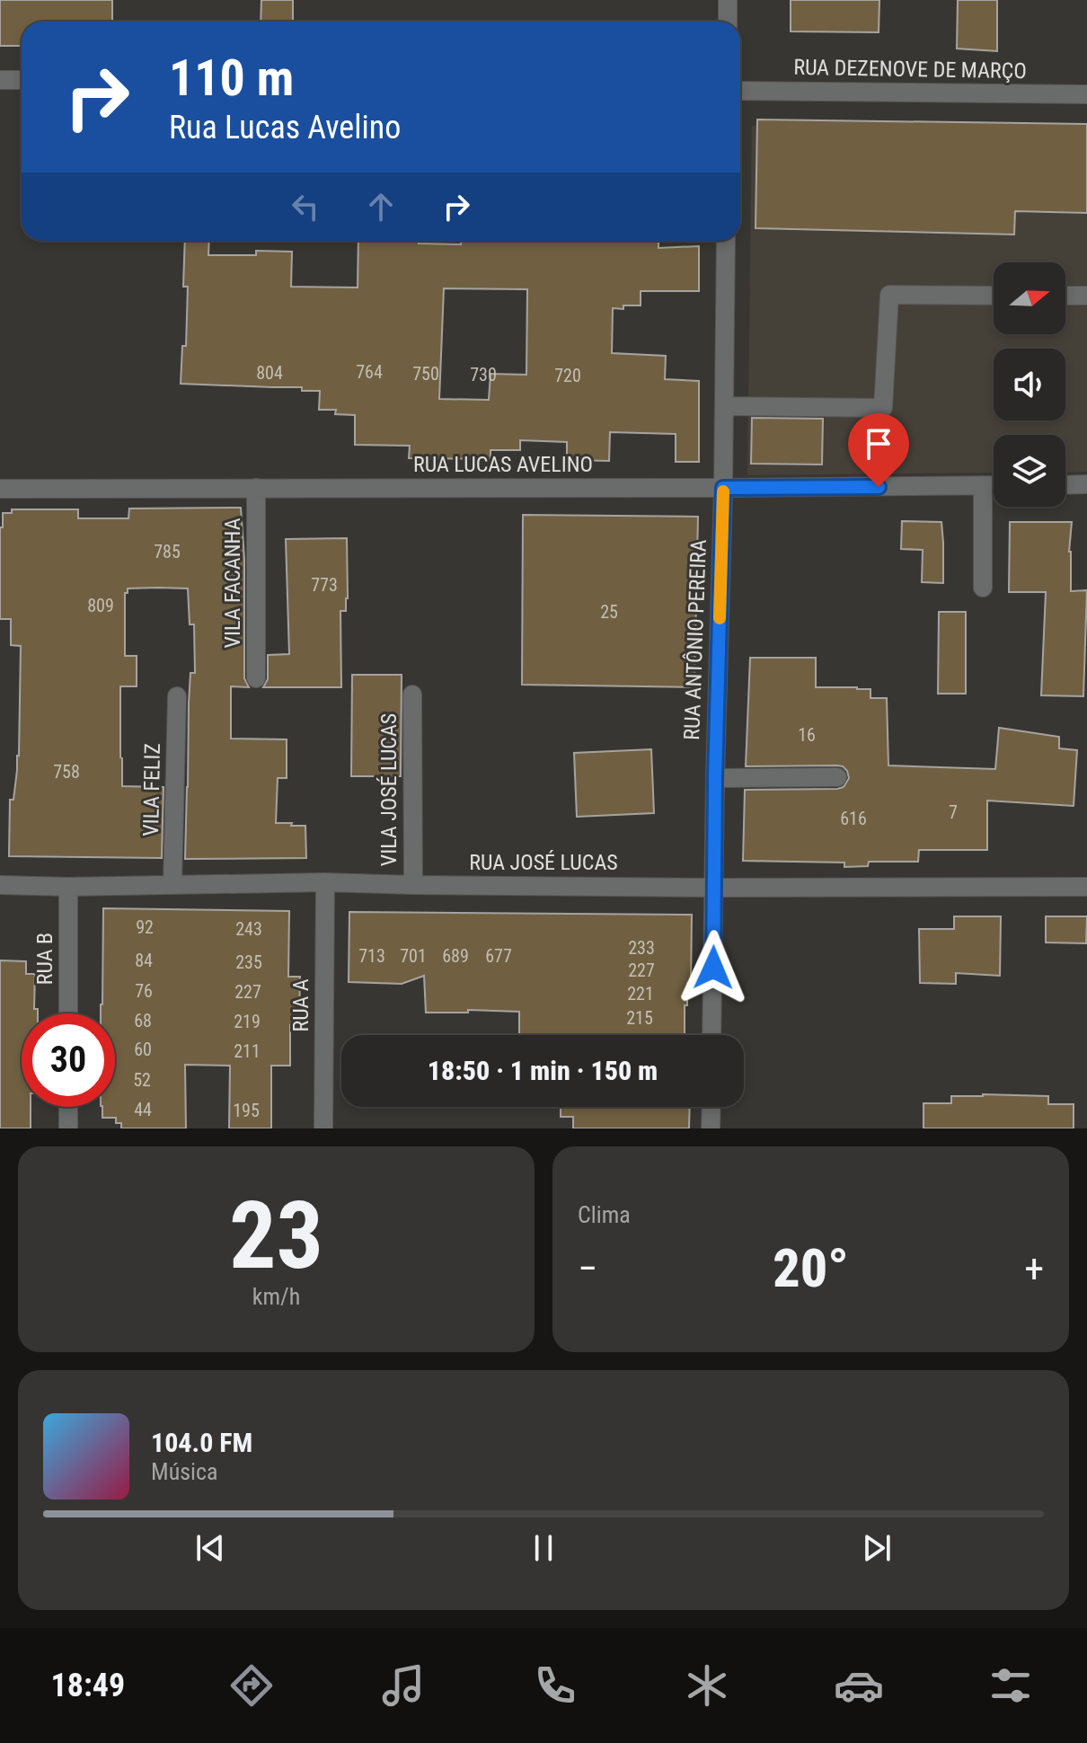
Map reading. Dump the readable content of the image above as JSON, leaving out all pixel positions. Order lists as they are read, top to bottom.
{
  "streets": {
    "street": [
      "RUA DEZENOVE DE MARÇO",
      "RUA LUCAS AVELINO",
      "VILA FACANHA",
      "RUA ANTÔNIO PEREIRA",
      "VILA FELIZ",
      "VILA JOSÉ LUCAS",
      "RUA JOSÉ LUCAS",
      "RUA B",
      "RUA A"
    ]
  },
  "crossings": [
    ["RUA LUCAS AVELINO", "VILA FACANHA"],
    ["RUA LUCAS AVELINO", "RUA ANTÔNIO PEREIRA"],
    ["RUA ANTÔNIO PEREIRA", "RUA JOSÉ LUCAS"],
    ["VILA FELIZ", "RUA JOSÉ LUCAS"],
    ["VILA JOSÉ LUCAS", "RUA JOSÉ LUCAS"],
    ["RUA JOSÉ LUCAS", "RUA B"],
    ["RUA JOSÉ LUCAS", "RUA A"]
  ],
  "house_numbers": [
    "764",
    "804",
    "750",
    "730",
    "720",
    "785",
    "773",
    "809",
    "25",
    "16",
    "758",
    "7",
    "616",
    "92",
    "243",
    "233",
    "713",
    "701",
    "689",
    "677",
    "84",
    "235",
    "227",
    "76",
    "227",
    "221",
    "215",
    "68",
    "219",
    "60",
    "211",
    "52",
    "44",
    "195"
  ],
  "north": "right",
  "page": {
    "turn": ["110 m", "Rua Lucas Avelino"],
    "limit": "30",
    "trip": "18:50 · 1 min · 150 m",
    "tile": [
      ["23", "km/h"],
      "Clima"
    ],
    "heat": ["−", "20°", "+"],
    "song": ["104.0 FM", "Música"],
    "tabs": "18:49"
  }
}
